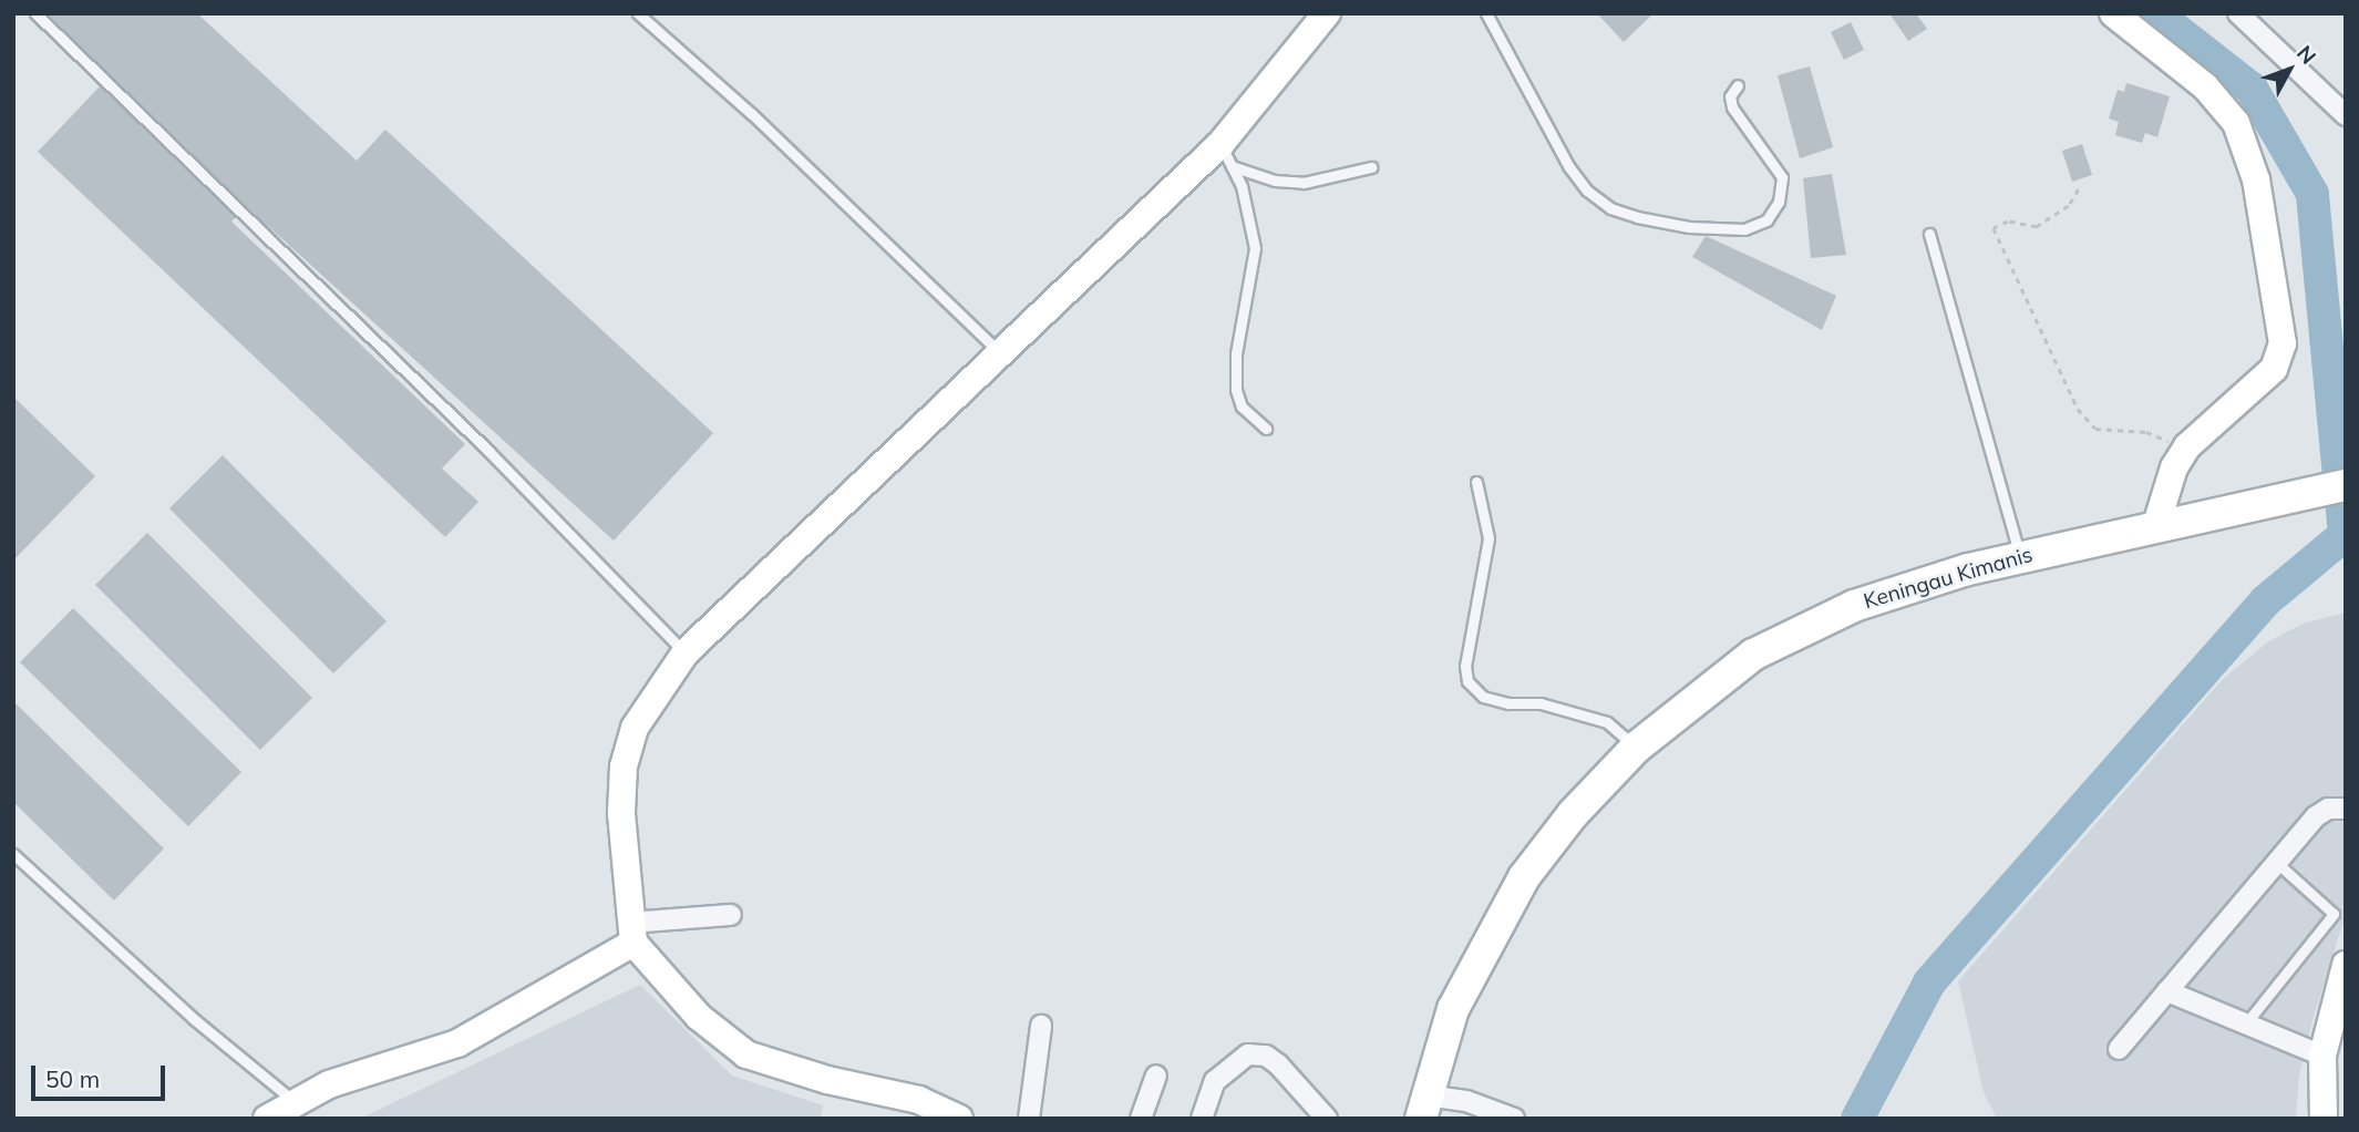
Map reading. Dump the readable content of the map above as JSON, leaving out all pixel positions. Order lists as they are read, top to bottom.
{
  "streets": {
    "main road": ["Keningau Kimanis"]
  },
  "scale_bar": "50 m",
  "north": "top right"
}
